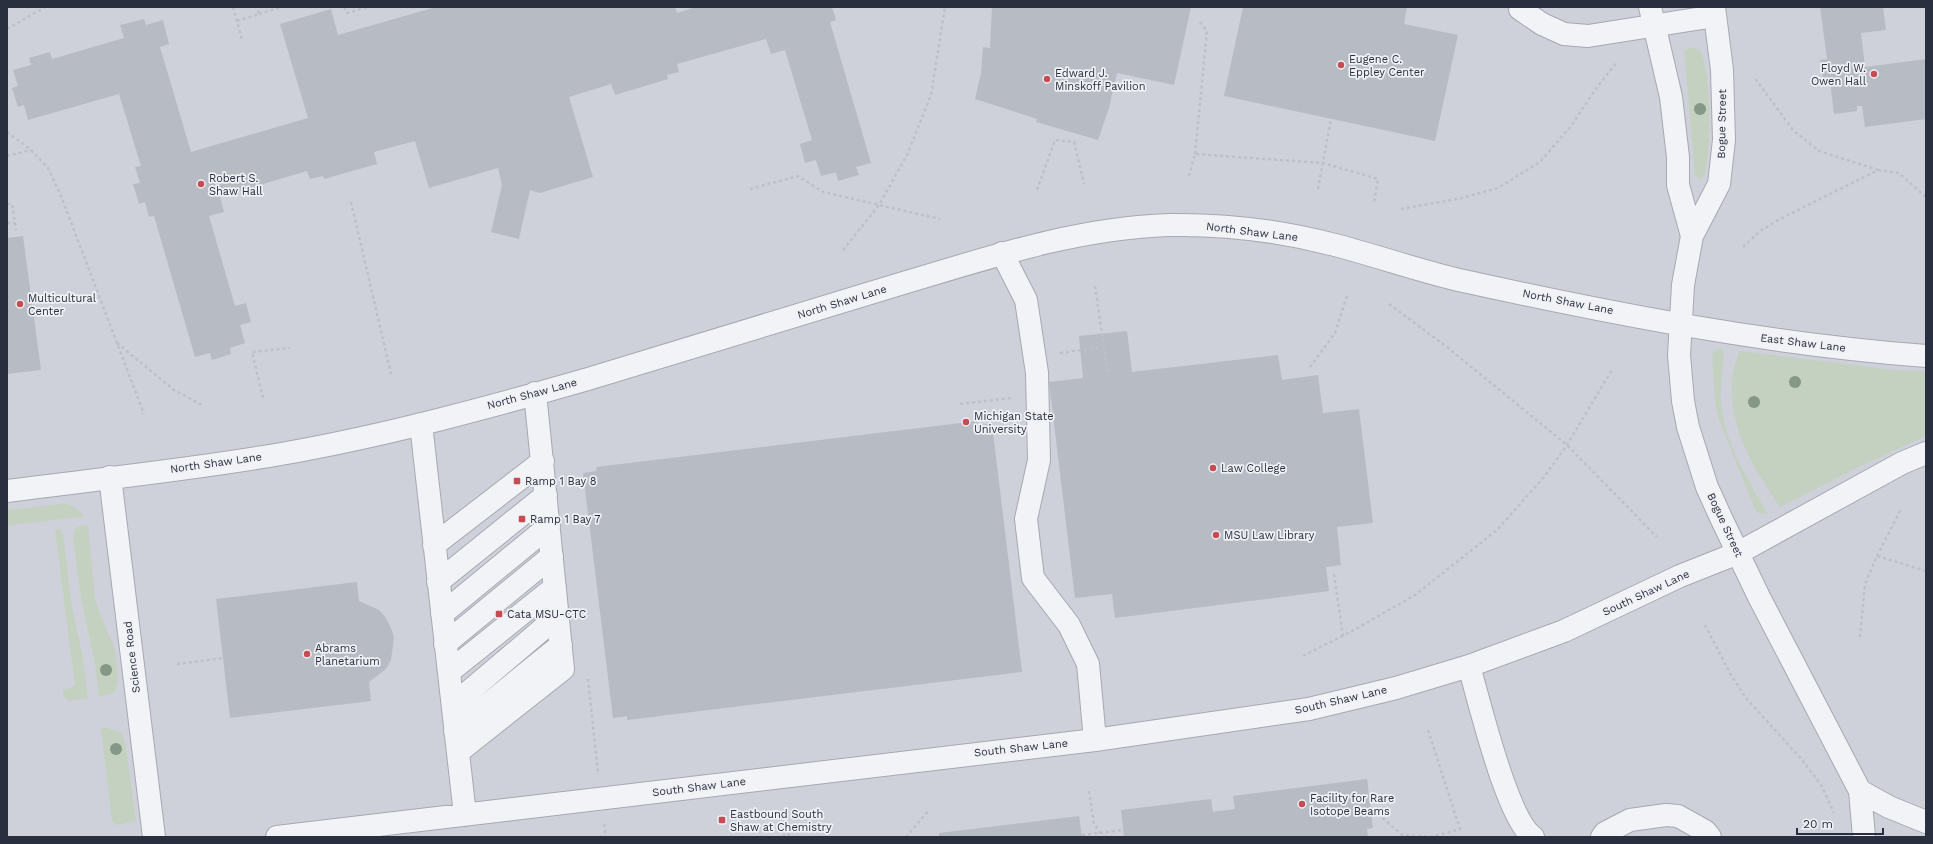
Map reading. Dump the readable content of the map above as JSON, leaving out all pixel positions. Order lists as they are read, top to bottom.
{
  "streets": {
    "street": [
      "Bogue Street",
      "North Shaw Lane",
      "East Shaw Lane",
      "South Shaw Lane",
      "Science Road"
    ]
  },
  "crossings": [
    ["Bogue Street", "North Shaw Lane"],
    ["Bogue Street", "East Shaw Lane"],
    ["Bogue Street", "South Shaw Lane"],
    ["North Shaw Lane", "East Shaw Lane"],
    ["North Shaw Lane", "Science Road"]
  ],
  "places": {
    "other": [
      "Eugene C. Eppley Center",
      "Floyd W. Owen Hall",
      "Edward J. Minskoff Pavilion",
      "Robert S. Shaw Hall",
      "Multicultural Center",
      "Michigan State University",
      "Law College",
      "MSU Law Library",
      "Abrams Planetarium",
      "Facility for Rare Isotope Beams"
    ],
    "transit": [
      "Ramp 1 Bay 8",
      "Ramp 1 Bay 7",
      "Cata MSU-CTC",
      "Eastbound South Shaw at Chemistry"
    ]
  },
  "scale_bar": "20 m"
}
